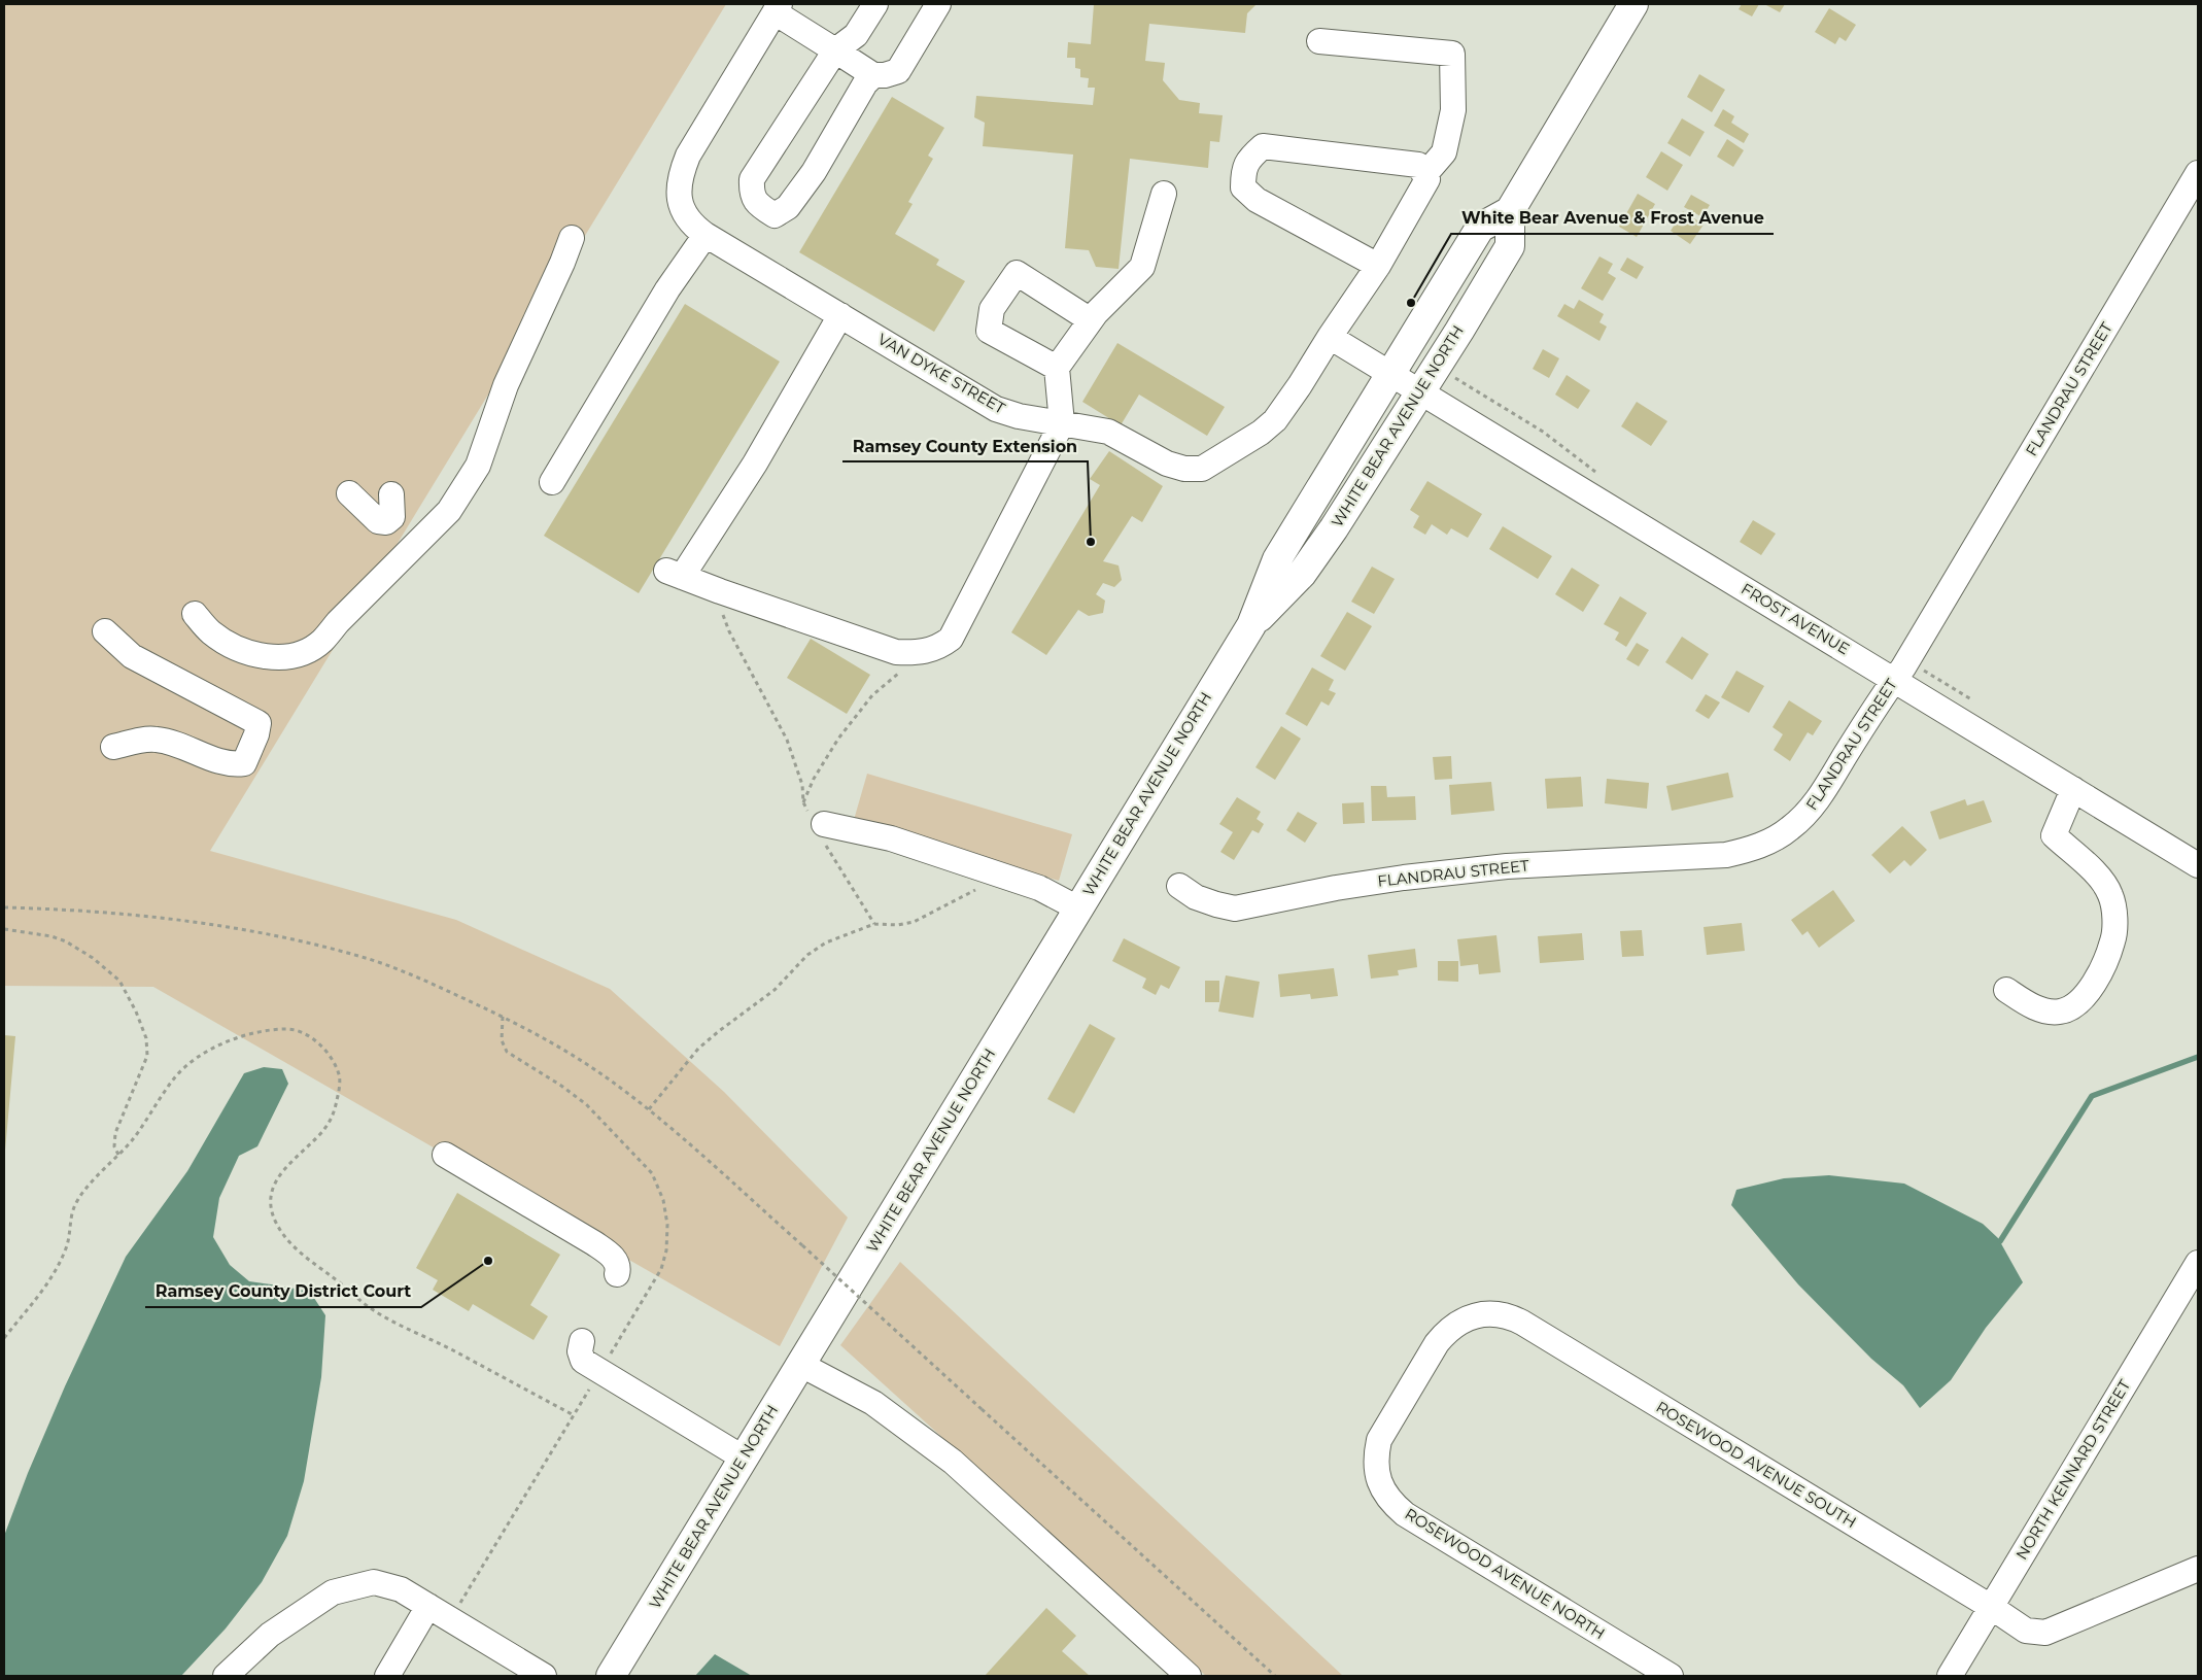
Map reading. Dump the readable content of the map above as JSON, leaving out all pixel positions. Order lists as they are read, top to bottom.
{
  "streets": {
    "main road": ["WHITE BEAR AVENUE NORTH"],
    "street": [
      "VAN DYKE STREET",
      "FLANDRAU STREET",
      "FROST AVENUE",
      "ROSEWOOD AVENUE SOUTH",
      "NORTH KENNARD STREET",
      "ROSEWOOD AVENUE NORTH"
    ]
  },
  "crossings": [
    ["FLANDRAU STREET", "FROST AVENUE"],
    ["WHITE BEAR AVENUE NORTH", "FROST AVENUE"],
    ["ROSEWOOD AVENUE SOUTH", "NORTH KENNARD STREET"],
    ["ROSEWOOD AVENUE SOUTH", "ROSEWOOD AVENUE NORTH"]
  ],
  "places": ["White Bear Avenue & Frost Avenue", "Ramsey County Extension", "Ramsey County District Court"]
}
